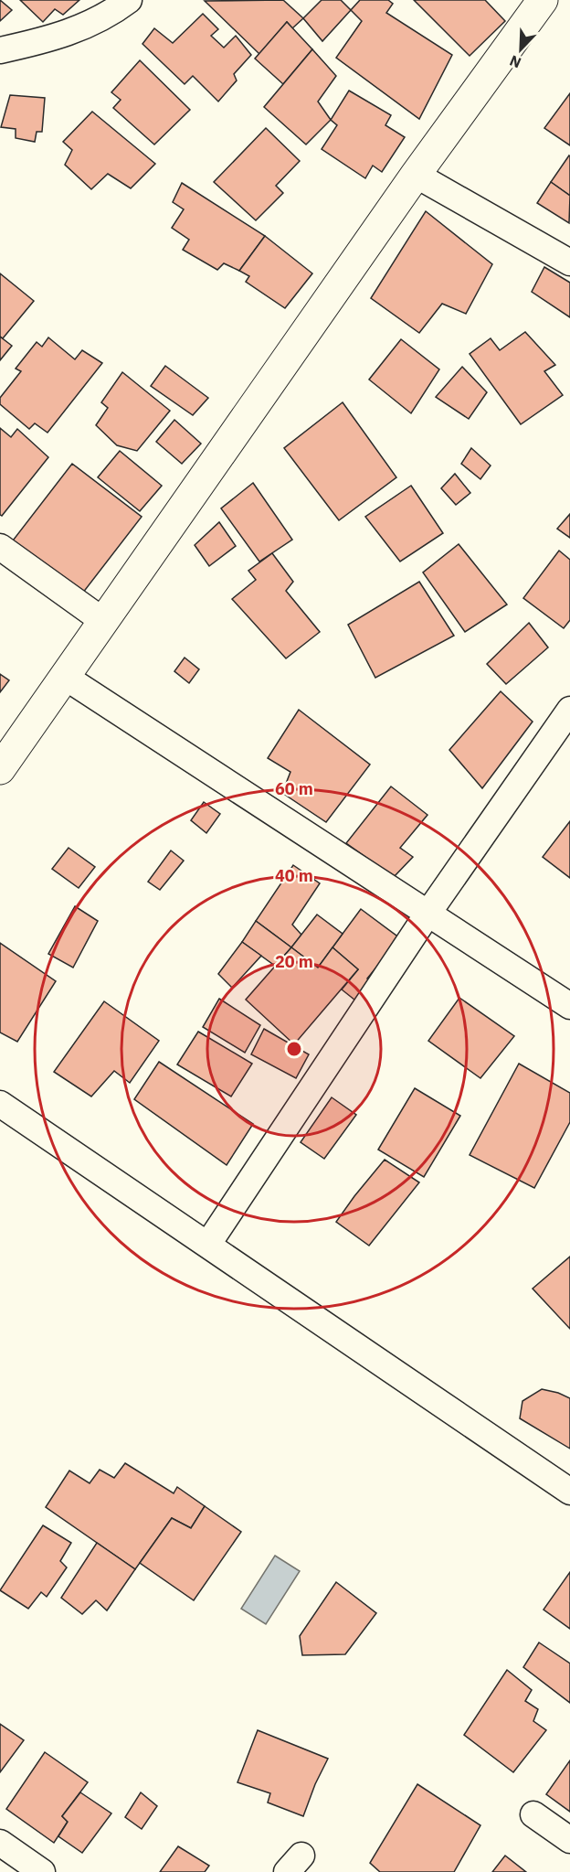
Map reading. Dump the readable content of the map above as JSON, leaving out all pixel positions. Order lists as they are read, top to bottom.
{
  "north": "bottom left",
  "rings": ["60 m", "40 m", "20 m"]
}
